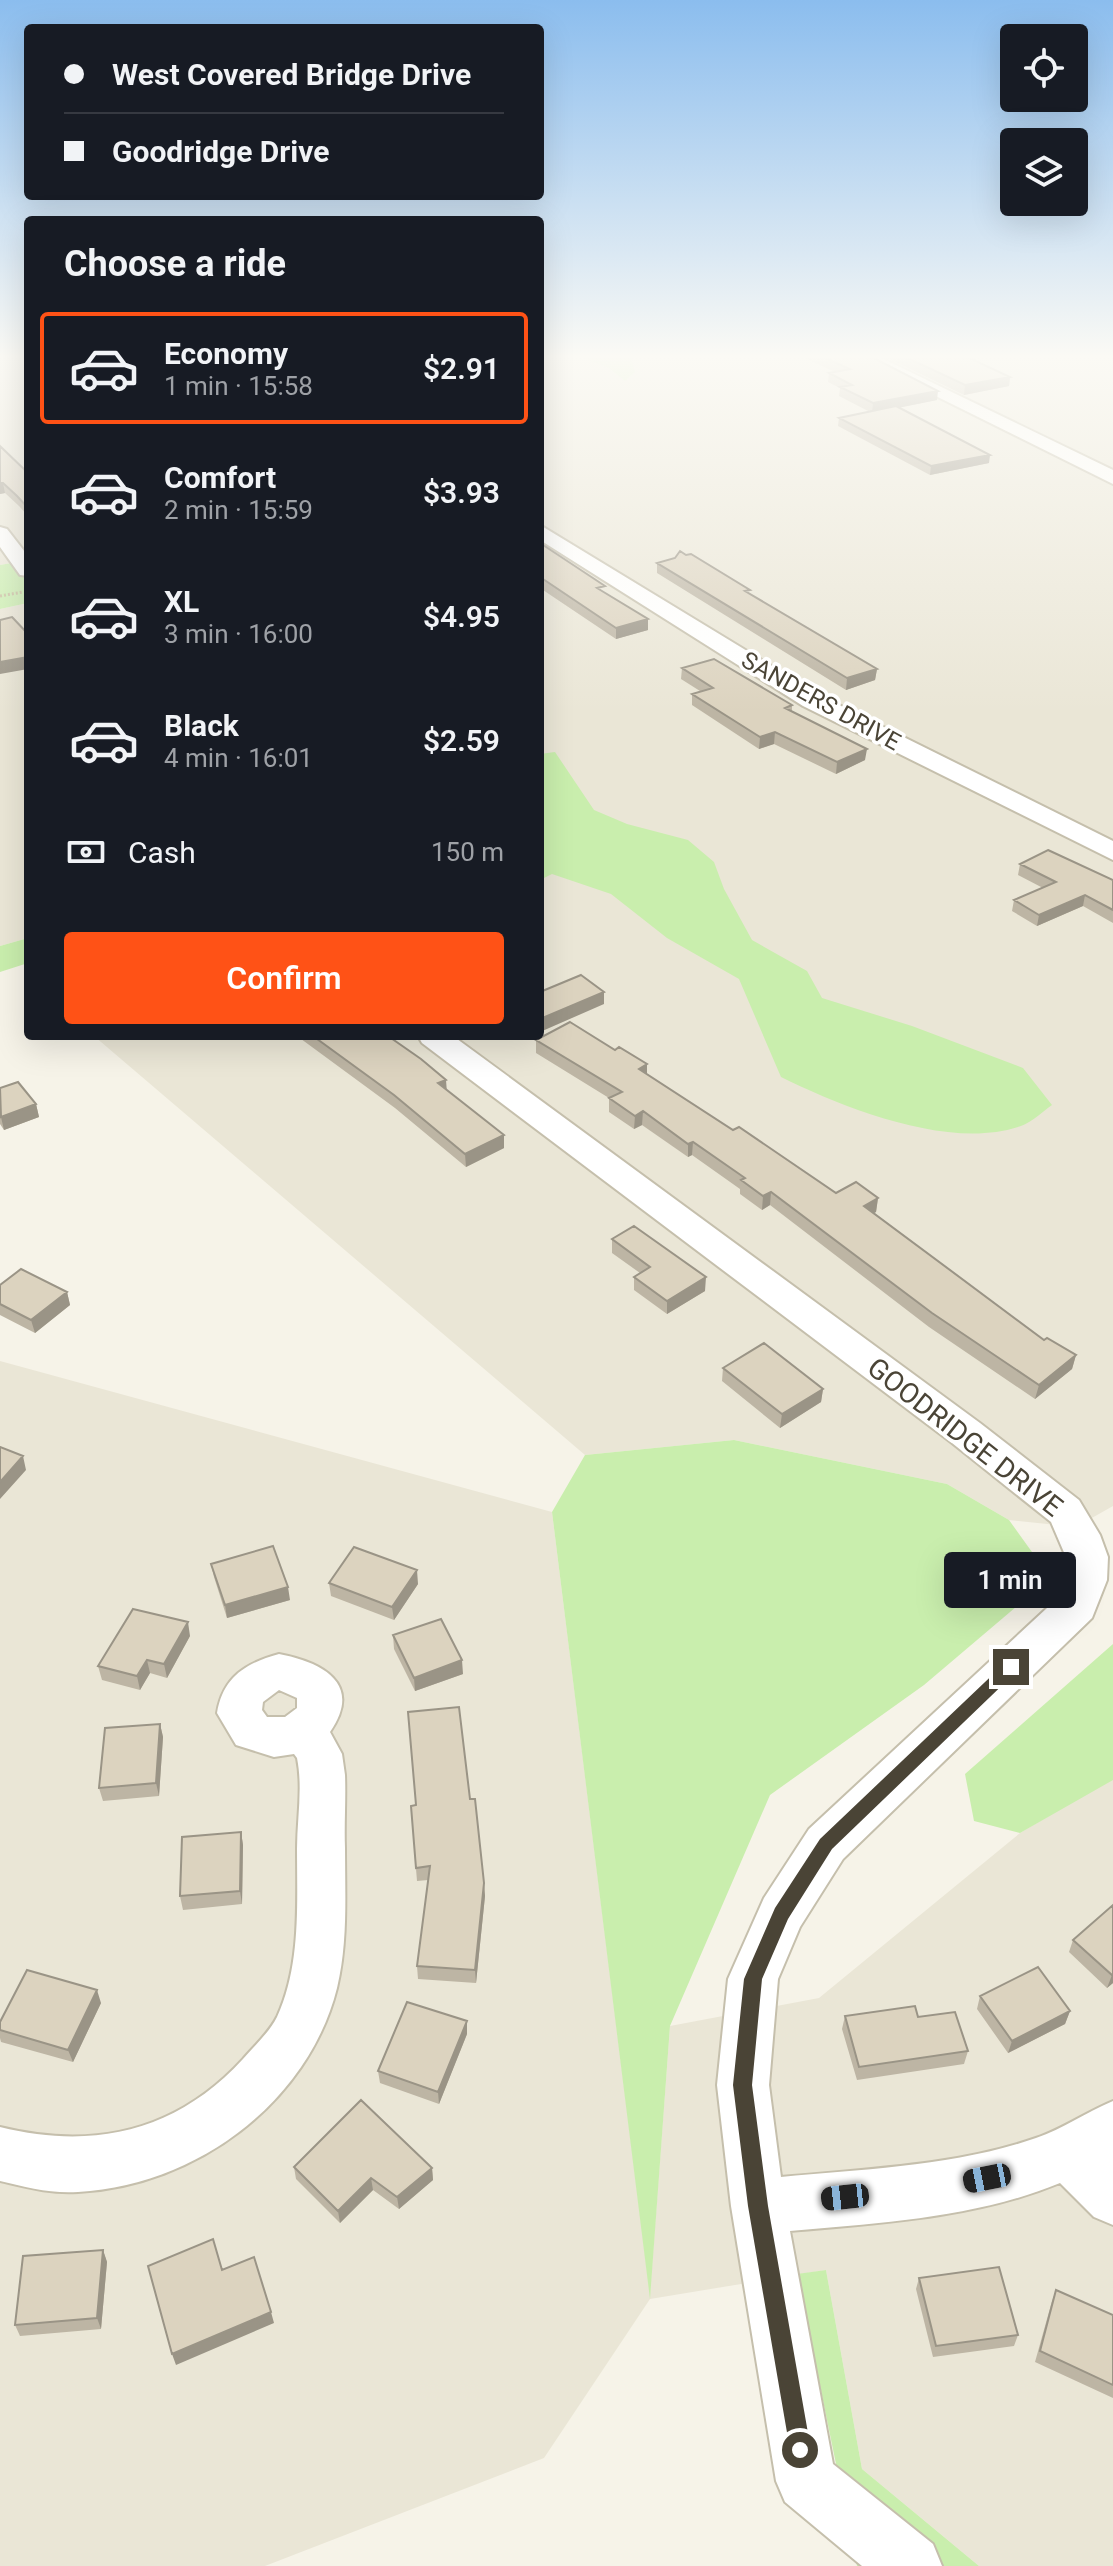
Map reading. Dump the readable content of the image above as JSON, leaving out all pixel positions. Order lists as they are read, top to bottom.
{
  "streets": {
    "street": ["SANDERS DRIVE", "GOODRIDGE DRIVE"]
  },
  "page": {
    "banner": ["West Covered Bridge Drive", "Goodridge Drive"],
    "heading": "Choose a ride",
    "list": [
      {
        "name": "Economy",
        "note": "1 min · 15:58",
        "value": "$2.91"
      },
      {
        "name": "Comfort",
        "note": "2 min · 15:59",
        "value": "$3.93"
      },
      {
        "name": "XL",
        "note": "3 min · 16:00",
        "value": "$4.95"
      },
      {
        "name": "Black",
        "note": "4 min · 16:01",
        "value": "$2.59"
      }
    ],
    "pay": ["Cash", "150 m"],
    "buttons": "Confirm",
    "bubble": "1 min"
  }
}
